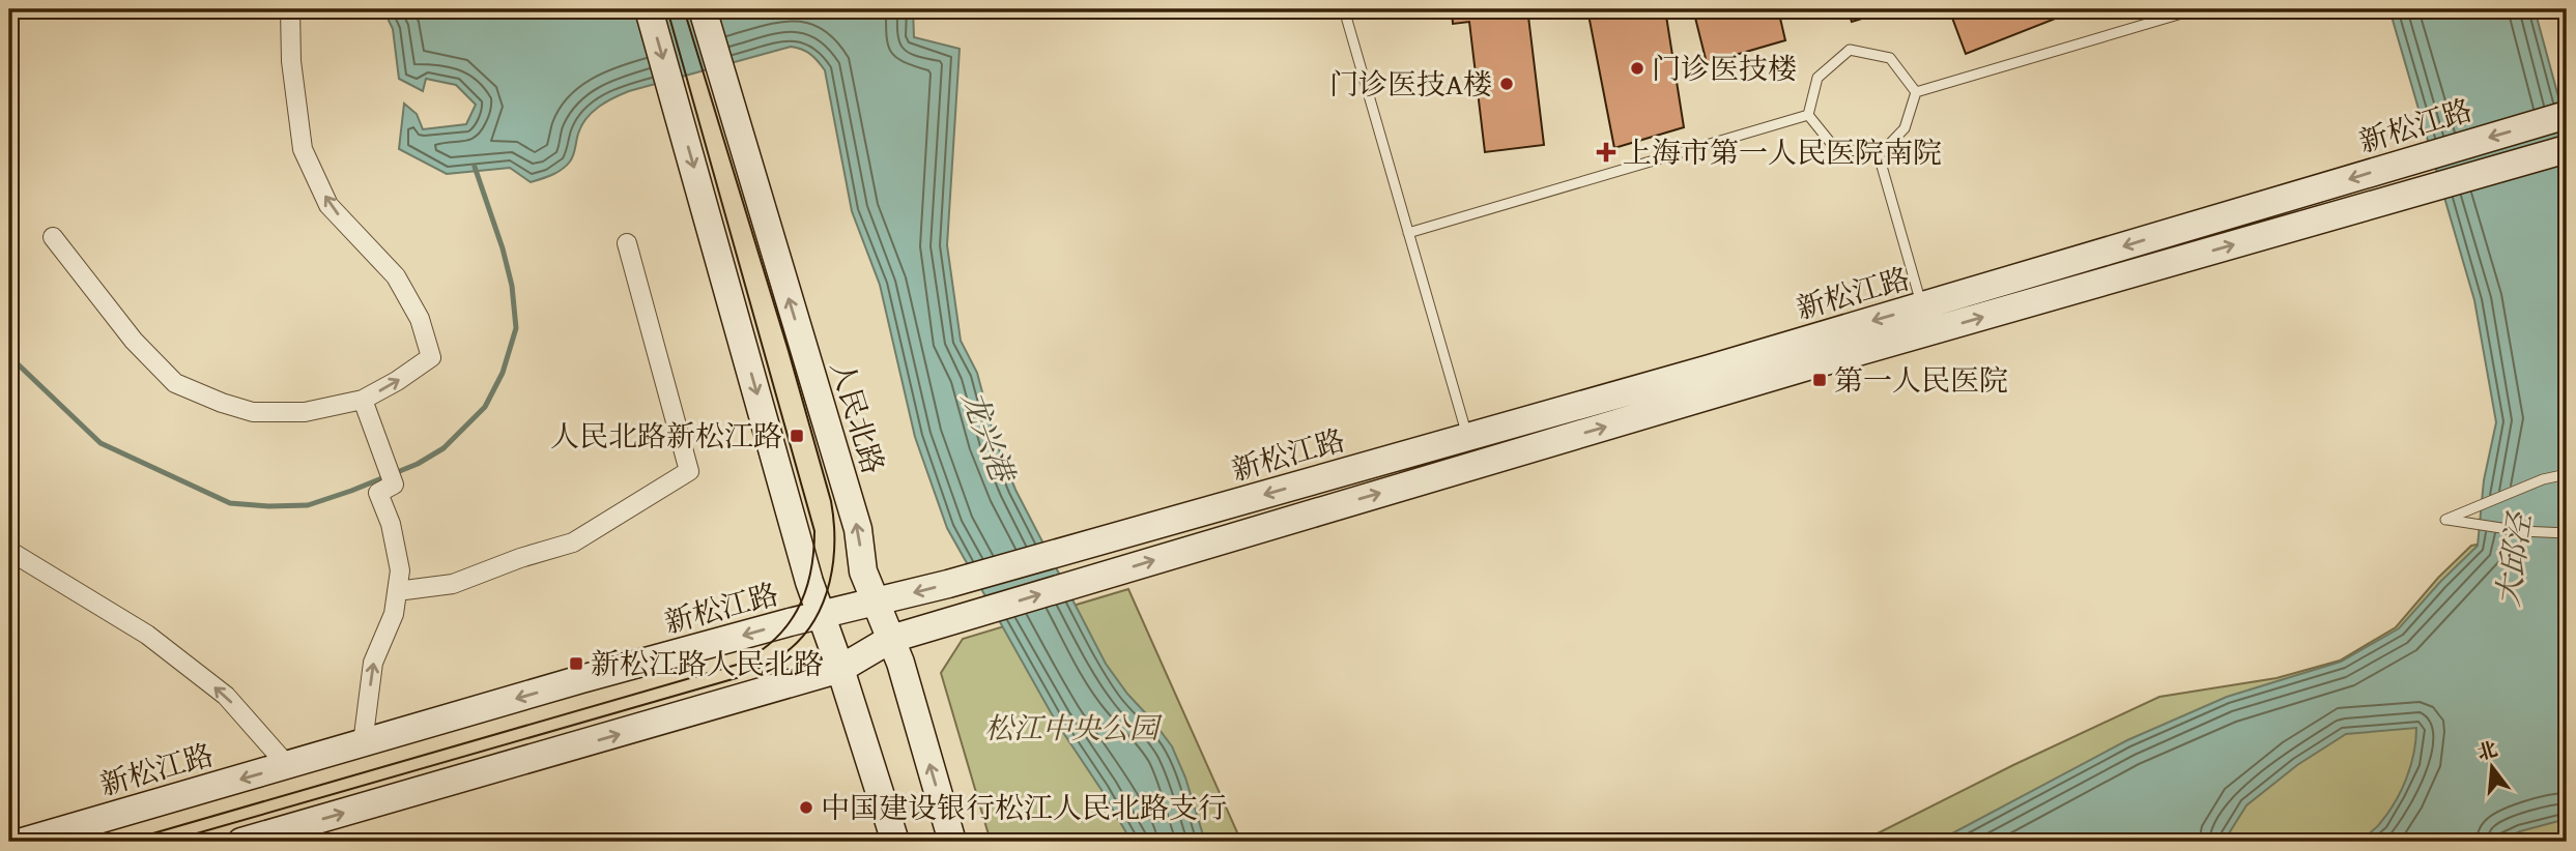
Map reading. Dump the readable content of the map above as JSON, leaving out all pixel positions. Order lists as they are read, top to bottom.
{
  "streets": {
    "main road": ["新松江路", "人民北路"]
  },
  "crossings": [
    ["新松江路", "人民北路"]
  ],
  "water": ["龙兴港", "大邱泾"],
  "parks": ["松江中央公园"],
  "places": {
    "other": ["门诊医技楼", "门诊医技A楼", "中国建设银行松江人民北路支行"],
    "health": ["上海市第一人民医院南院"],
    "transit": ["第一人民医院", "人民北路新松江路", "新松江路人民北路"]
  },
  "north": "top"
}
